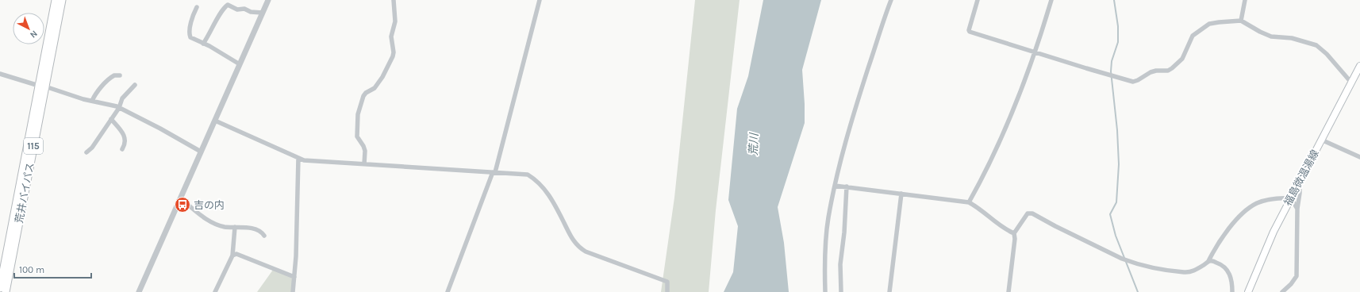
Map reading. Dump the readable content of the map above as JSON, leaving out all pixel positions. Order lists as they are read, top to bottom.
{
  "streets": {
    "highway": ["115", "荒井バイパス"],
    "main road": ["福島微温湯線"]
  },
  "water": ["荒川"],
  "places": {
    "bus stop": ["吉の内"]
  },
  "scale_bar": "100 m",
  "north": "bottom right"
}
